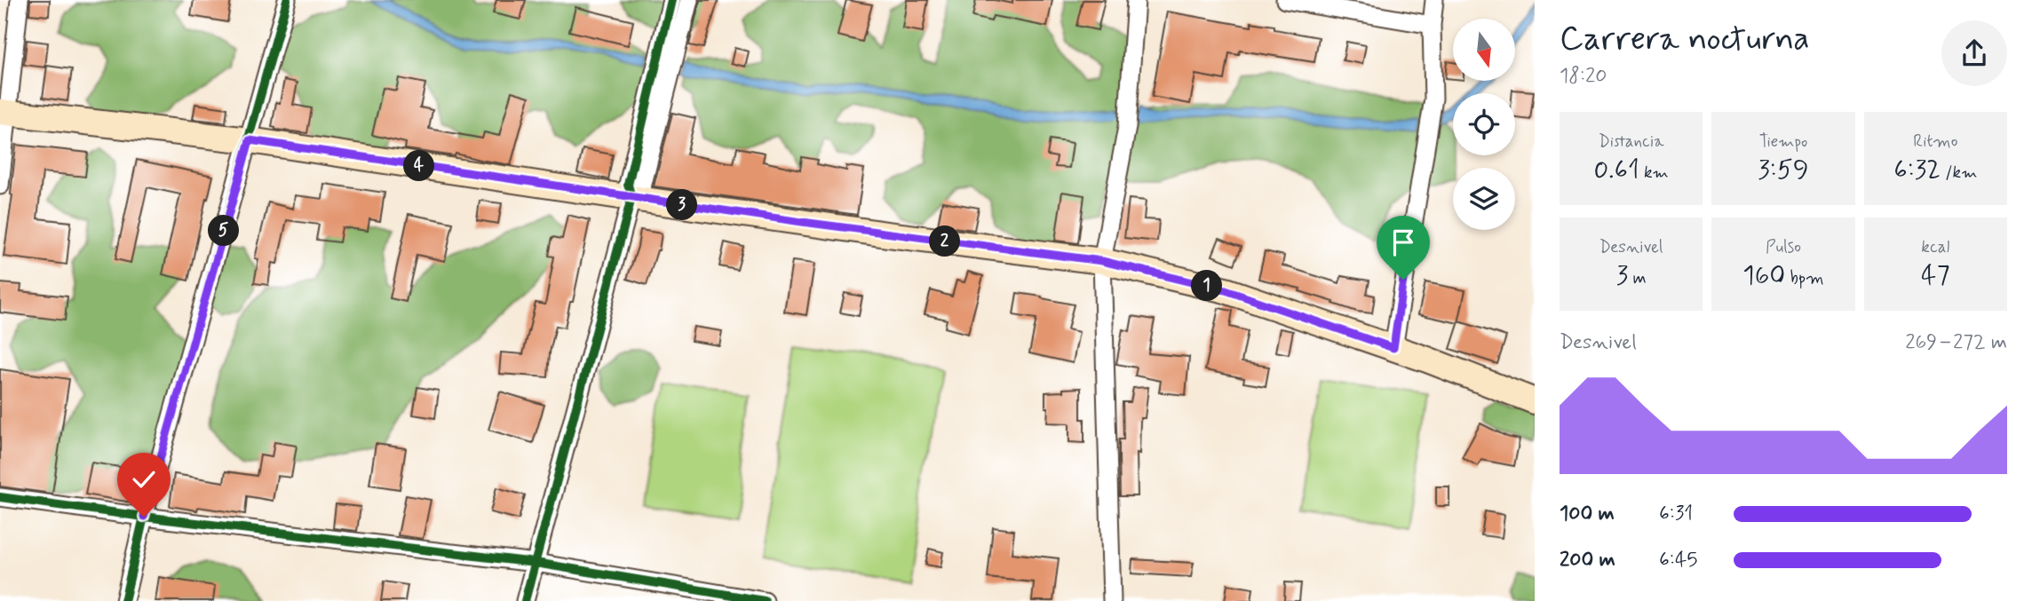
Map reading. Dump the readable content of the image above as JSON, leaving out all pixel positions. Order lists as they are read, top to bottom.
{
  "north": "bottom",
  "page": {
    "heading": ["Carrera nocturna", "18:20"],
    "stats": [
      ["Distancia", "0.61 km"],
      ["Tiempo", "3:59"],
      ["Ritmo", "6:32 /km"],
      ["Desnivel", "3 m"],
      ["Pulso", "160 bpm"],
      ["kcal", "47"]
    ],
    "pins": [
      "4",
      "3",
      "5",
      "2",
      "1"
    ],
    "chart": ["Desnivel", "269–272 m"],
    "list": [
      {
        "name": "100 m",
        "note": "6:31"
      },
      {
        "name": "200 m",
        "note": "6:45"
      }
    ]
  }
}
